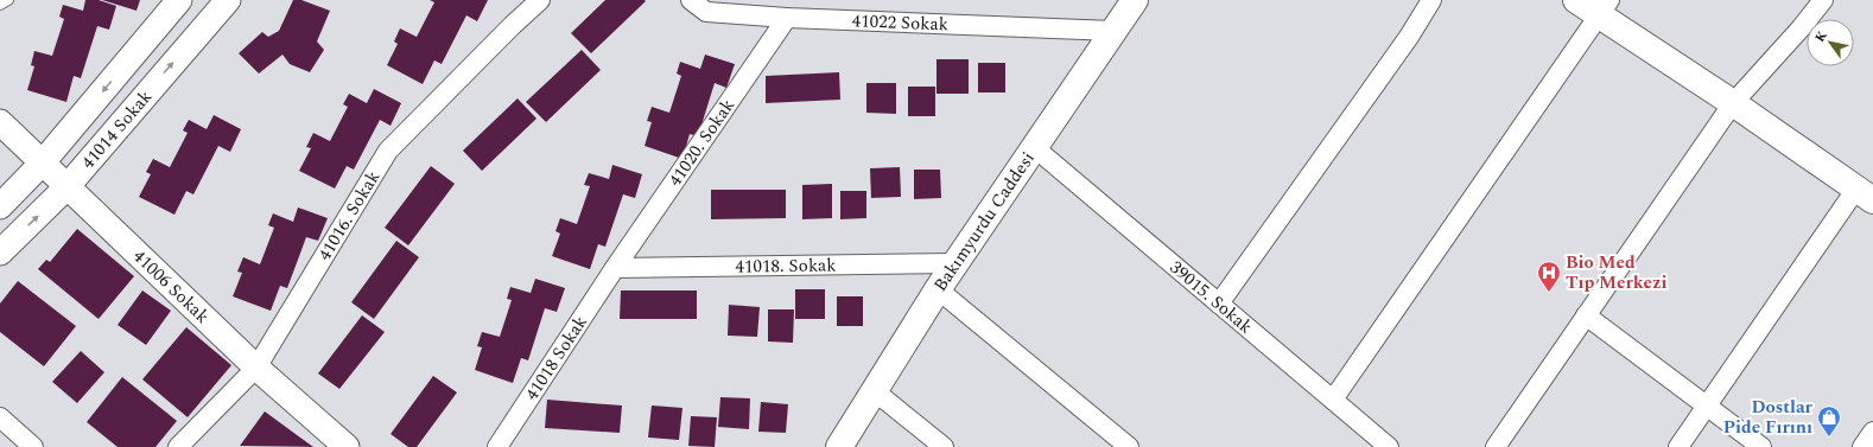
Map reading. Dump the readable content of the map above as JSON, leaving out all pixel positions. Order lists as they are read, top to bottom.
{
  "streets": {
    "main road": ["Bakımyurdu Caddesi"],
    "street": [
      "41022 Sokak",
      "41014 Sokak",
      "41020. Sokak",
      "41016. Sokak",
      "41018. Sokak",
      "41006 Sokak",
      "39015. Sokak",
      "41018 Sokak"
    ]
  },
  "crossings": [
    ["41022 Sokak", "41020. Sokak"],
    ["41022 Sokak", "Bakımyurdu Caddesi"],
    ["41014 Sokak", "41006 Sokak"],
    ["41020. Sokak", "41018. Sokak"],
    ["41020. Sokak", "41018 Sokak"],
    ["41016. Sokak", "41006 Sokak"],
    ["Bakımyurdu Caddesi", "41018. Sokak"],
    ["Bakımyurdu Caddesi", "39015. Sokak"],
    ["41018. Sokak", "41018 Sokak"]
  ],
  "places": {
    "hospital": ["Bio Med Tıp Merkezi"],
    "shop": ["Dostlar Pide Fırını"]
  },
  "north": "top left"
}
